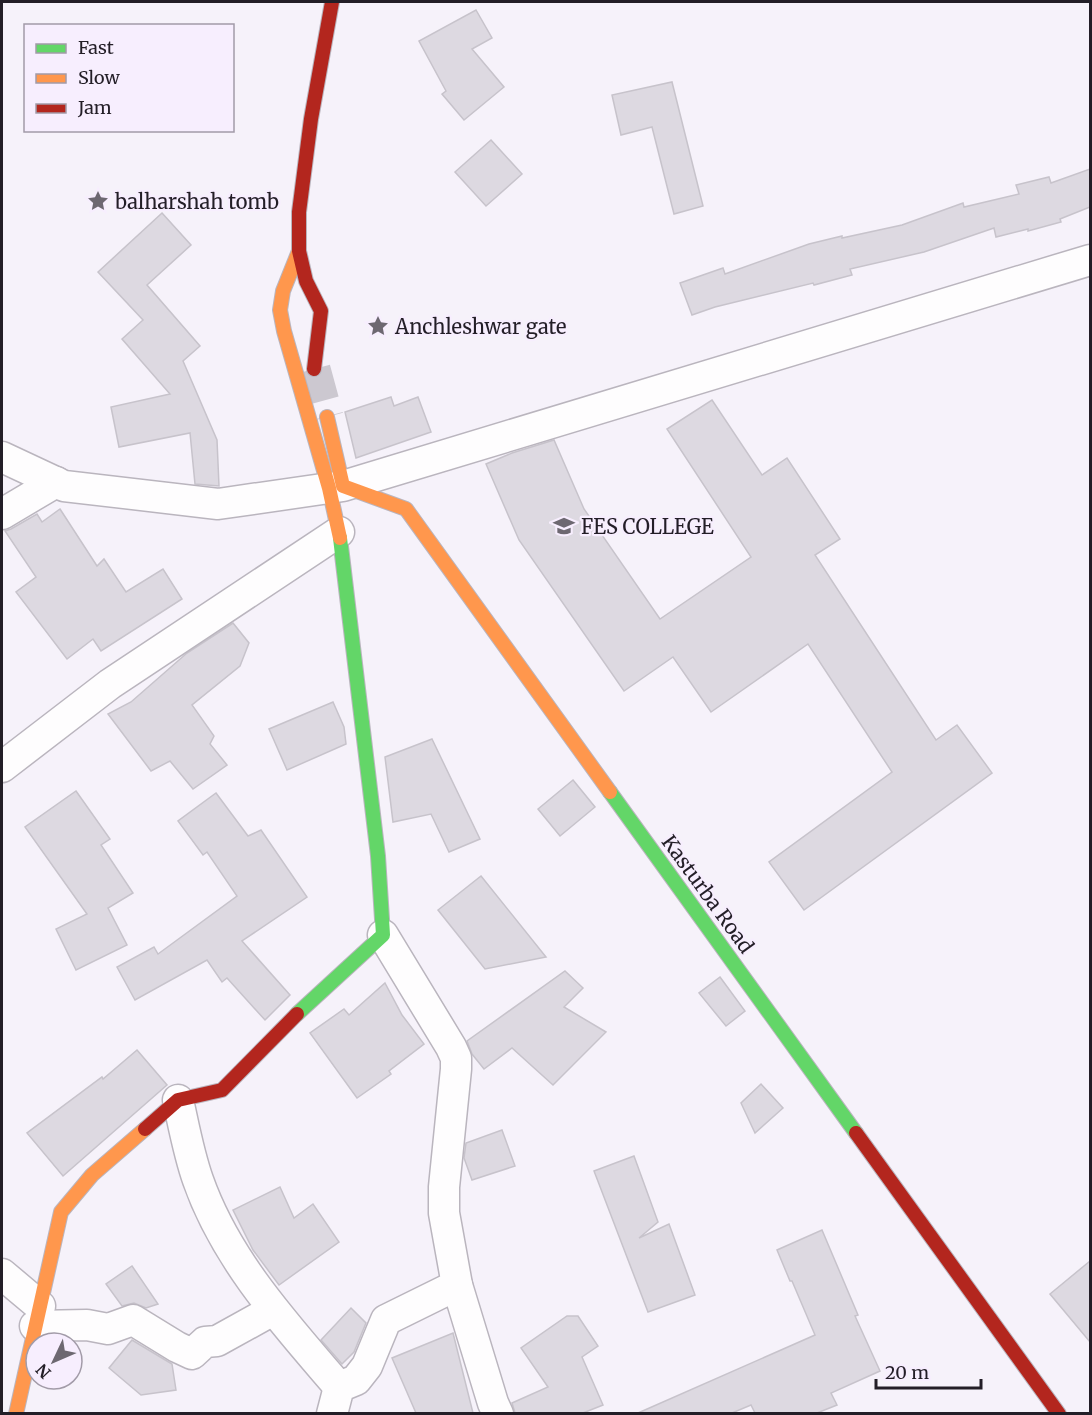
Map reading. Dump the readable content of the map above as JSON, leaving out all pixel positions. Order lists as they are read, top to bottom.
{
  "streets": {
    "main road": ["Kasturba Road"]
  },
  "places": {
    "place": ["balharshah tomb", "Anchleshwar gate"],
    "school or university": ["FES COLLEGE"]
  },
  "legend": ["Fast", "Slow", "Jam"],
  "scale_bar": "20 m",
  "north": "bottom left"
}
